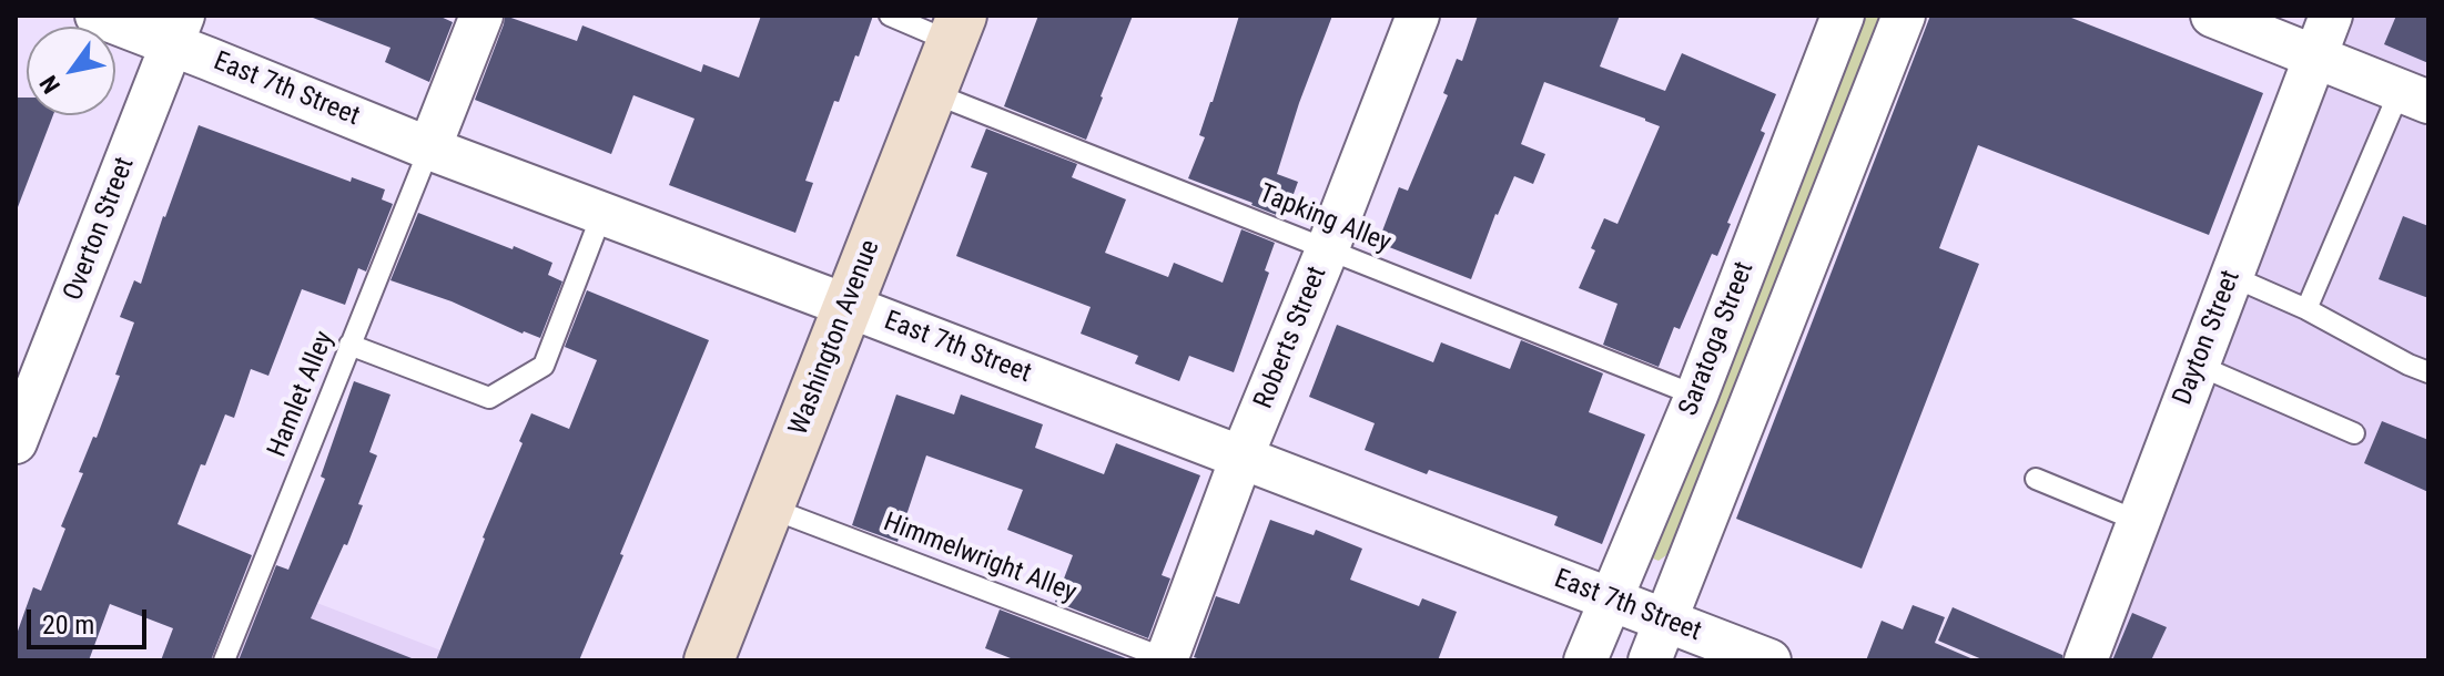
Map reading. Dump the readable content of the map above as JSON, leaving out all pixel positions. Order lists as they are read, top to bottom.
{
  "streets": {
    "street": [
      "East 7th Street",
      "Overton Street",
      "Washington Avenue",
      "Roberts Street",
      "Dayton Street",
      "Saratoga Street"
    ],
    "lane": ["Tapking Alley", "Hamlet Alley", "Himmelwright Alley"]
  },
  "crossings": [
    ["East 7th Street", "Overton Street"],
    ["East 7th Street", "Washington Avenue"],
    ["East 7th Street", "Roberts Street"],
    ["East 7th Street", "Saratoga Street"],
    ["East 7th Street", "Hamlet Alley"],
    ["Tapking Alley", "Washington Avenue"],
    ["Tapking Alley", "Roberts Street"],
    ["Tapking Alley", "Saratoga Street"],
    ["Washington Avenue", "Himmelwright Alley"],
    ["Roberts Street", "Himmelwright Alley"]
  ],
  "scale_bar": "20 m",
  "north": "bottom left"
}
